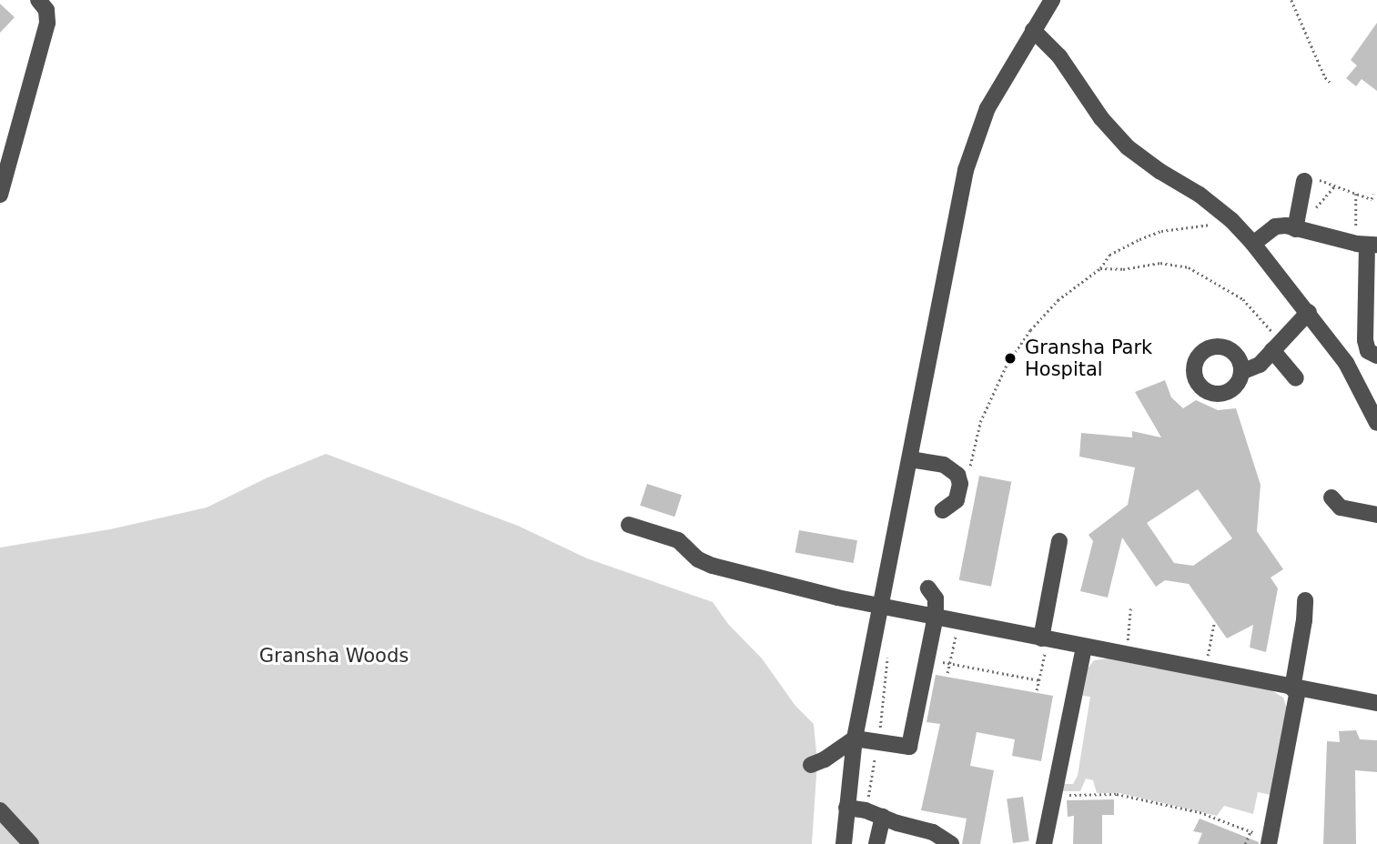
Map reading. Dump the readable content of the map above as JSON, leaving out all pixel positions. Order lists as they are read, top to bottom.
{
  "parks": ["Gransha Woods"],
  "places": ["Gransha Park Hospital"]
}
